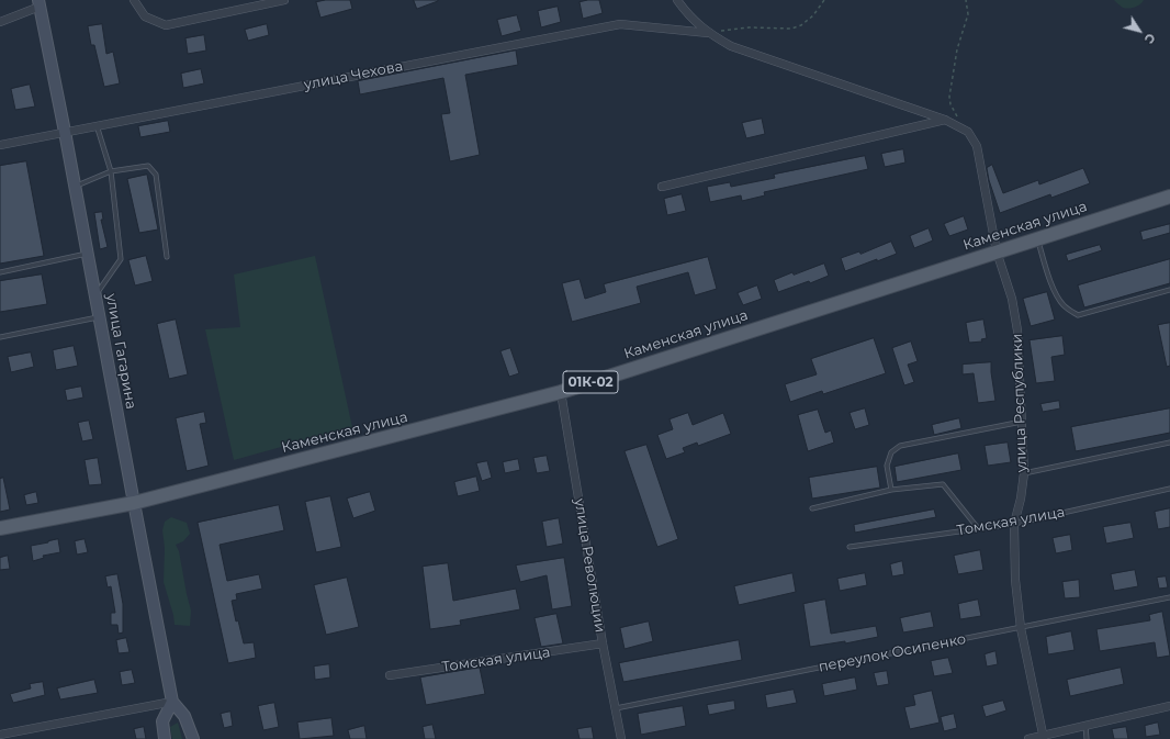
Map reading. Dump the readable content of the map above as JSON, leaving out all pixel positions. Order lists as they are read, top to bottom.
{
  "streets": {
    "main road": ["Каменская улица", "01К-02"],
    "street": [
      "улица Чехова",
      "улица Гагарина",
      "улица Республики",
      "Томская улица",
      "улица Революции"
    ],
    "lane": ["переулок Осипенко"]
  },
  "crossings": [
    ["улица Чехова", "улица Гагарина"],
    ["Каменская улица", "улица Гагарина"],
    ["Каменская улица", "улица Республики"],
    ["Каменская улица", "улица Революции"],
    ["улица Республики", "Томская улица"],
    ["улица Республики", "переулок Осипенко"],
    ["Томская улица", "улица Революции"],
    ["улица Революции", "переулок Осипенко"]
  ],
  "north": "bottom right"
}
